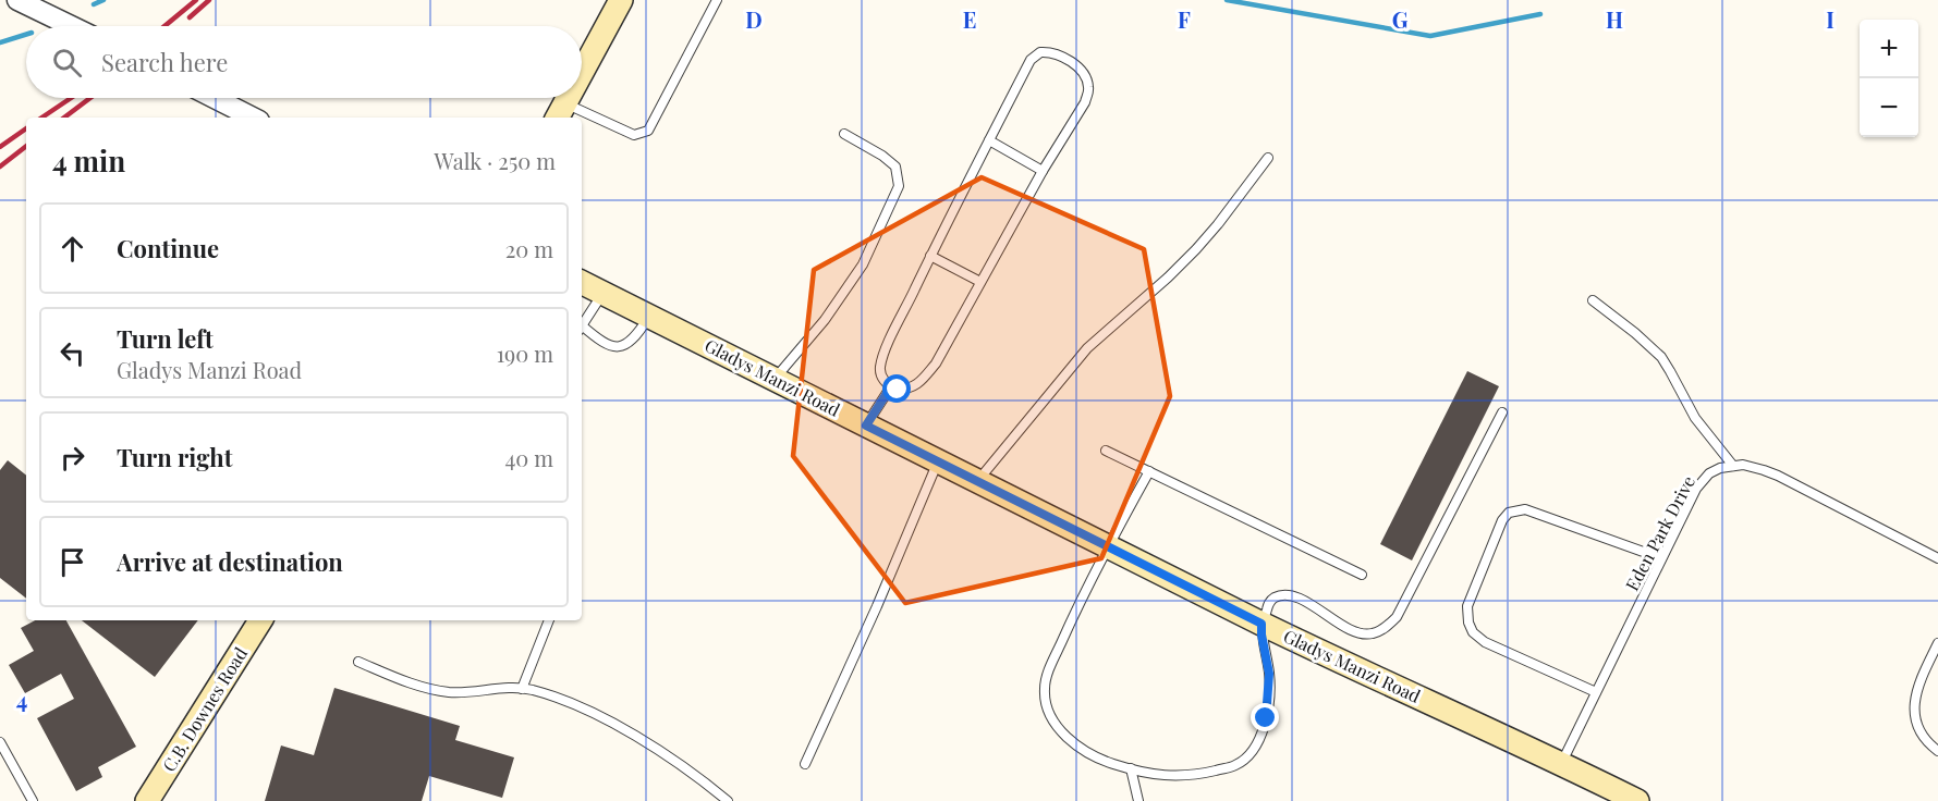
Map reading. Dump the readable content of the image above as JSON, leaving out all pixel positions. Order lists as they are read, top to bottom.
{
  "streets": {
    "main road": ["Gladys Manzi Road", "C.B. Downes Road"],
    "lane": ["Eden Park Drive"]
  },
  "crossings": [
    ["Gladys Manzi Road", "Eden Park Drive"]
  ],
  "page": {
    "map_buttons": ["+", "−"],
    "search": "Search here",
    "heading": ["4 min", "Walk · 250 m"],
    "list": [
      ["Continue", "20 m"],
      ["Turn left", "Gladys Manzi Road", "190 m"],
      ["Turn right", "40 m"],
      "Arrive at destination"
    ]
  },
  "grid": {
    "columns": [
      "D",
      "E",
      "F",
      "G",
      "H",
      "I"
    ],
    "rows": ["4"]
  }
}
